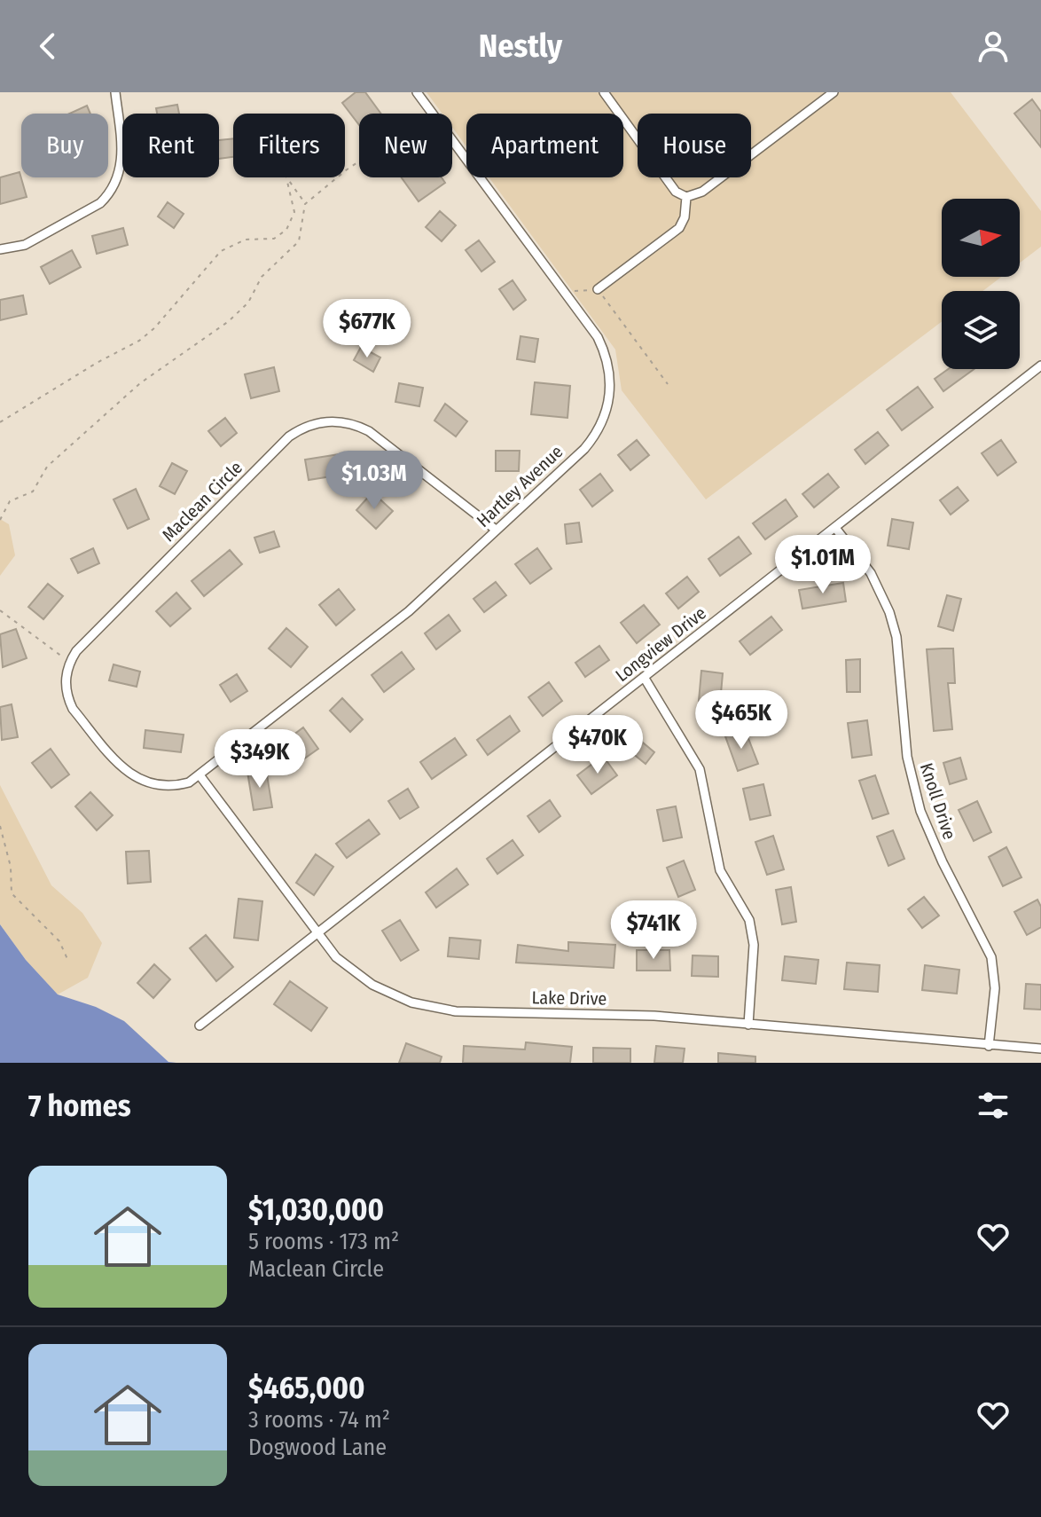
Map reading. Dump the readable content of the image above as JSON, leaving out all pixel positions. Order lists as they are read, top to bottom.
{
  "streets": {
    "street": [
      "Hartley Avenue",
      "Maclean Circle",
      "Longview Drive",
      "Knoll Drive",
      "Lake Drive"
    ]
  },
  "crossings": [
    ["Hartley Avenue", "Maclean Circle"],
    ["Hartley Avenue", "Lake Drive"],
    ["Longview Drive", "Knoll Drive"],
    ["Longview Drive", "Lake Drive"],
    ["Knoll Drive", "Lake Drive"]
  ],
  "north": "right",
  "page": {
    "header": "Nestly",
    "chip": [
      "Buy",
      "Rent",
      "Filters",
      "New",
      "Apartment",
      "House"
    ],
    "price": [
      "$677K",
      "$1.03M",
      "$1.01M",
      "$465K",
      "$470K",
      "$349K",
      "$741K"
    ],
    "heading": "7 homes",
    "list": [
      {
        "name": "$1,030,000",
        "note": "5 rooms · 173 m² · Maclean Circle"
      },
      {
        "name": "$465,000",
        "note": "3 rooms · 74 m² · Dogwood Lane"
      }
    ]
  }
}
